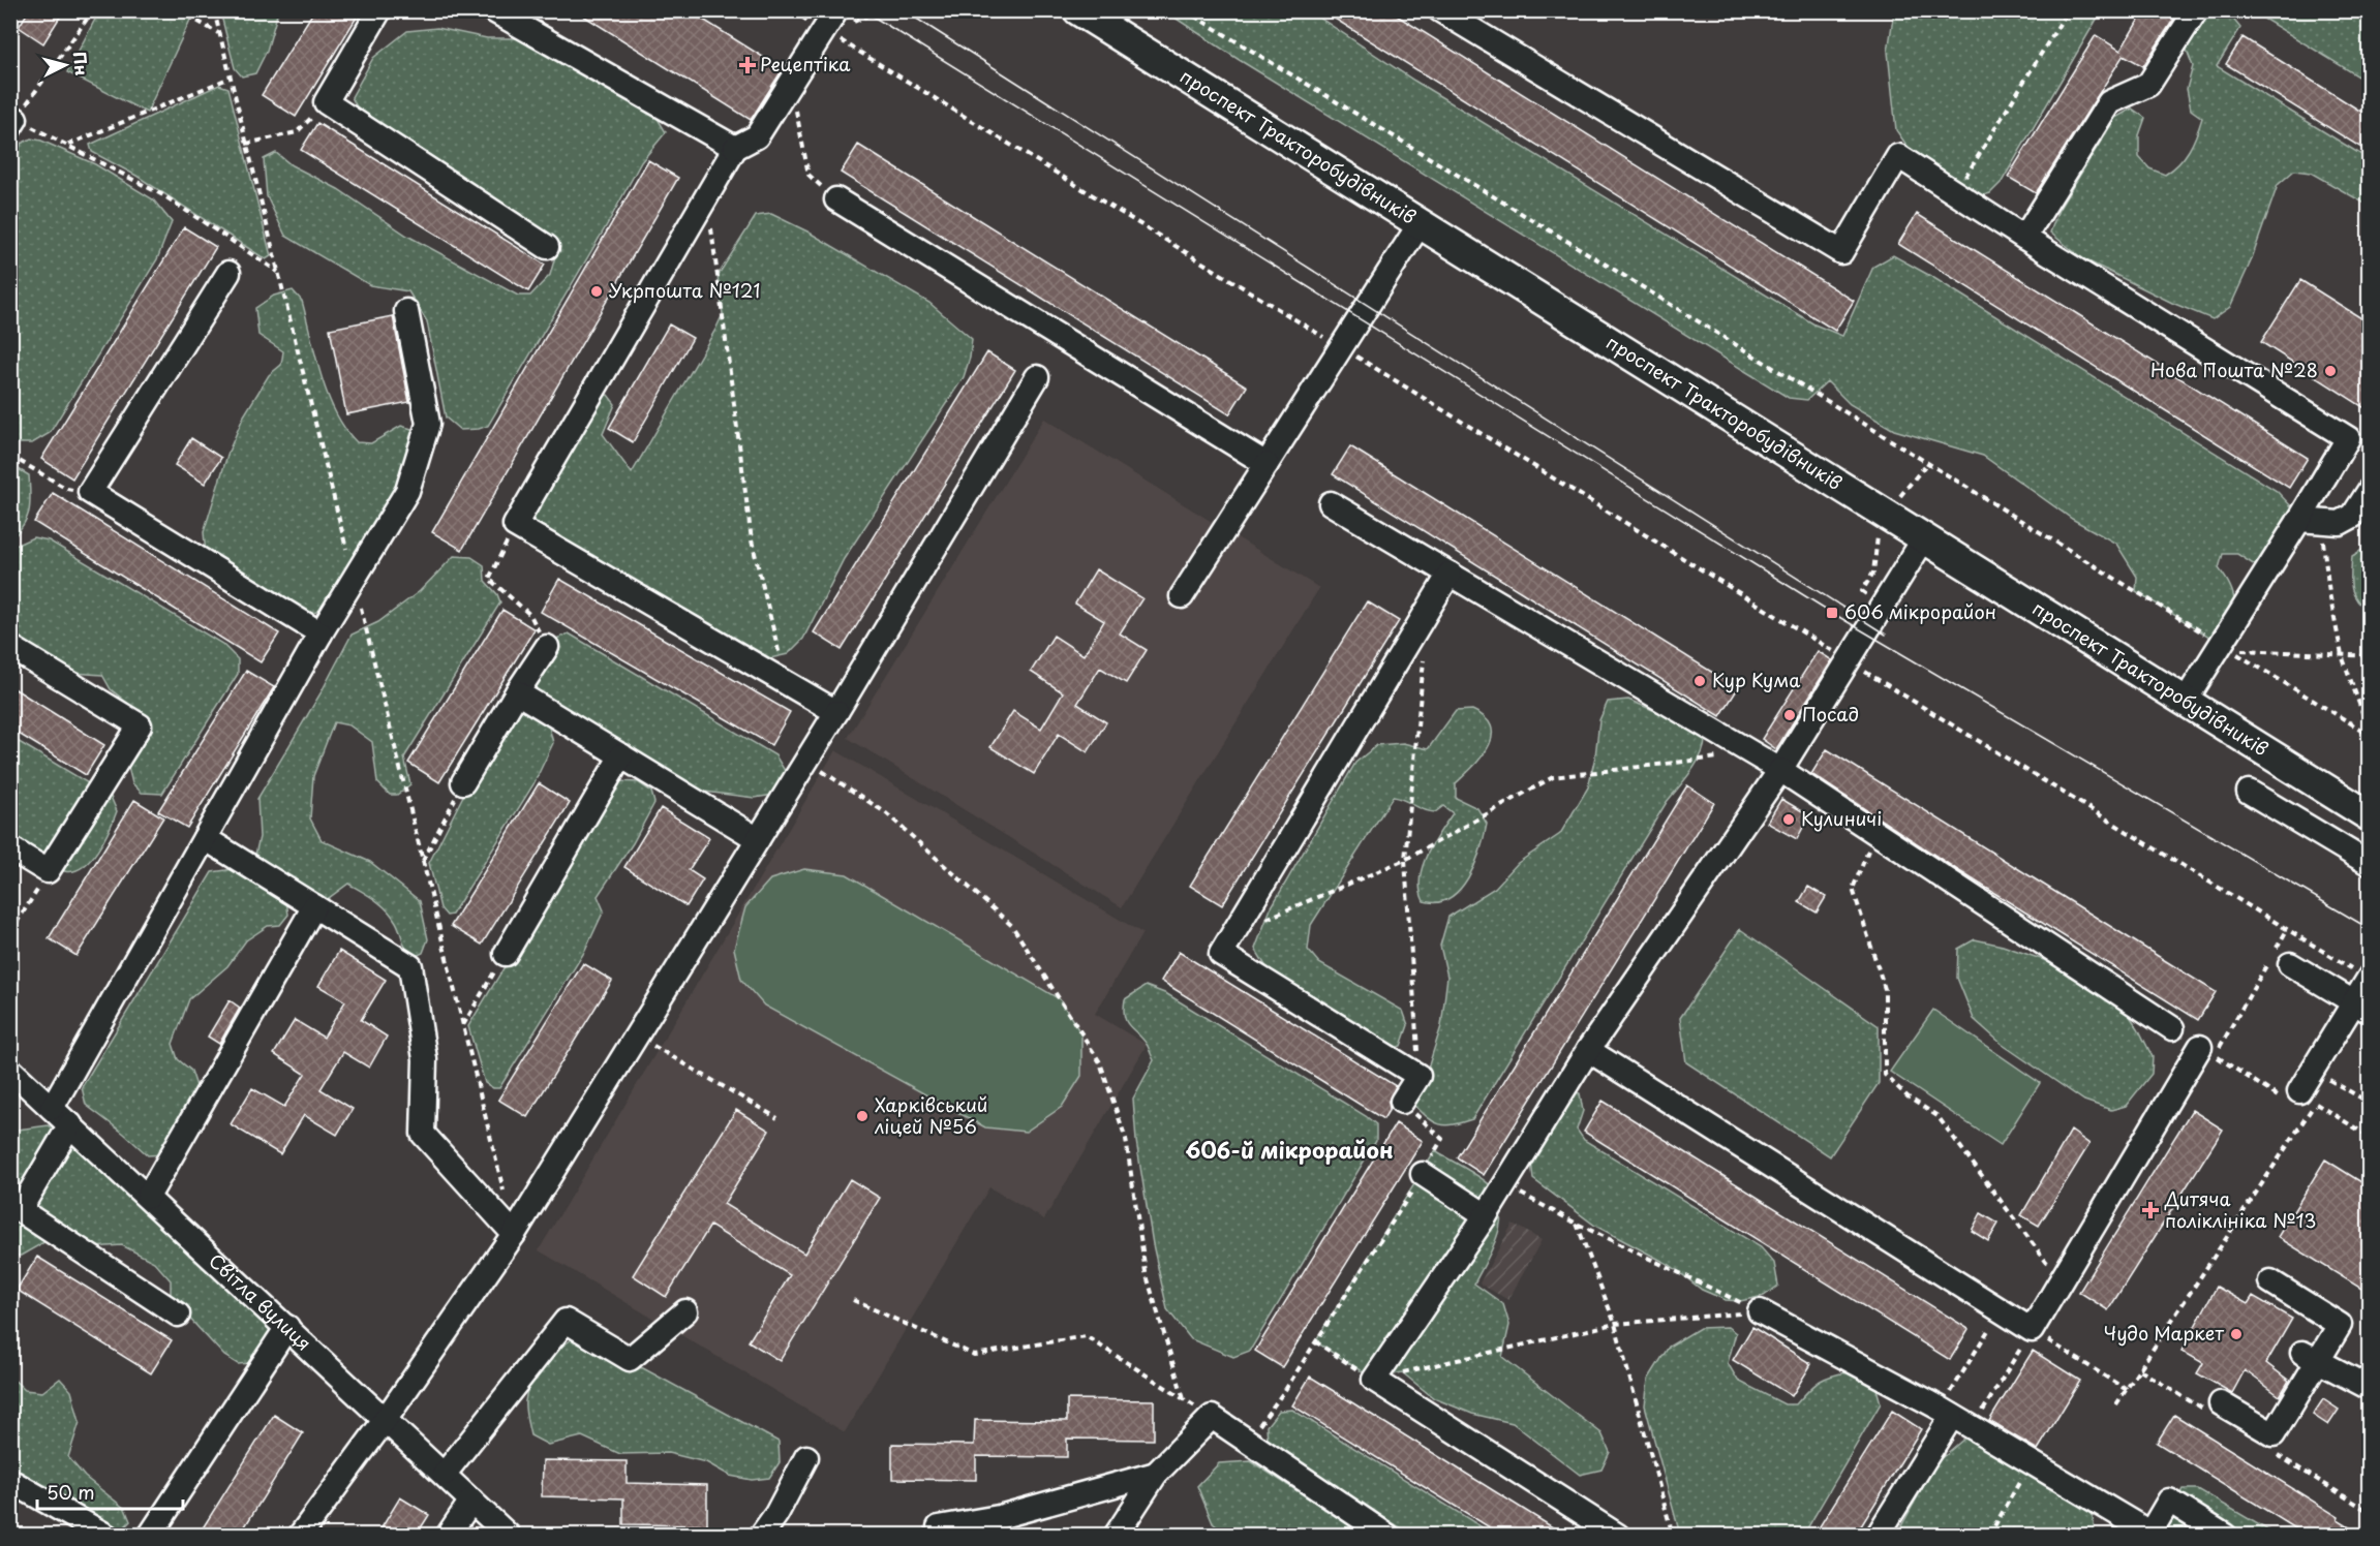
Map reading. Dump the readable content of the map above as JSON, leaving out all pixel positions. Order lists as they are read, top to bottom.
{
  "streets": {
    "main road": ["проспект Тракторобудівників"],
    "street": ["Світла вулиця"]
  },
  "districts": ["606-й мікрорайон"],
  "places": {
    "health": ["Рецептіка", "Дитяча поліклініка №13"],
    "other": [
      "Укрпошта №121",
      "Нова Пошта №28",
      "Кур Кума",
      "Посад",
      "Кулиничі",
      "Харківський ліцей №56",
      "Чудо Маркет"
    ],
    "transit": ["606 мікрорайон"]
  },
  "scale_bar": "50 m",
  "north": "right"
}
